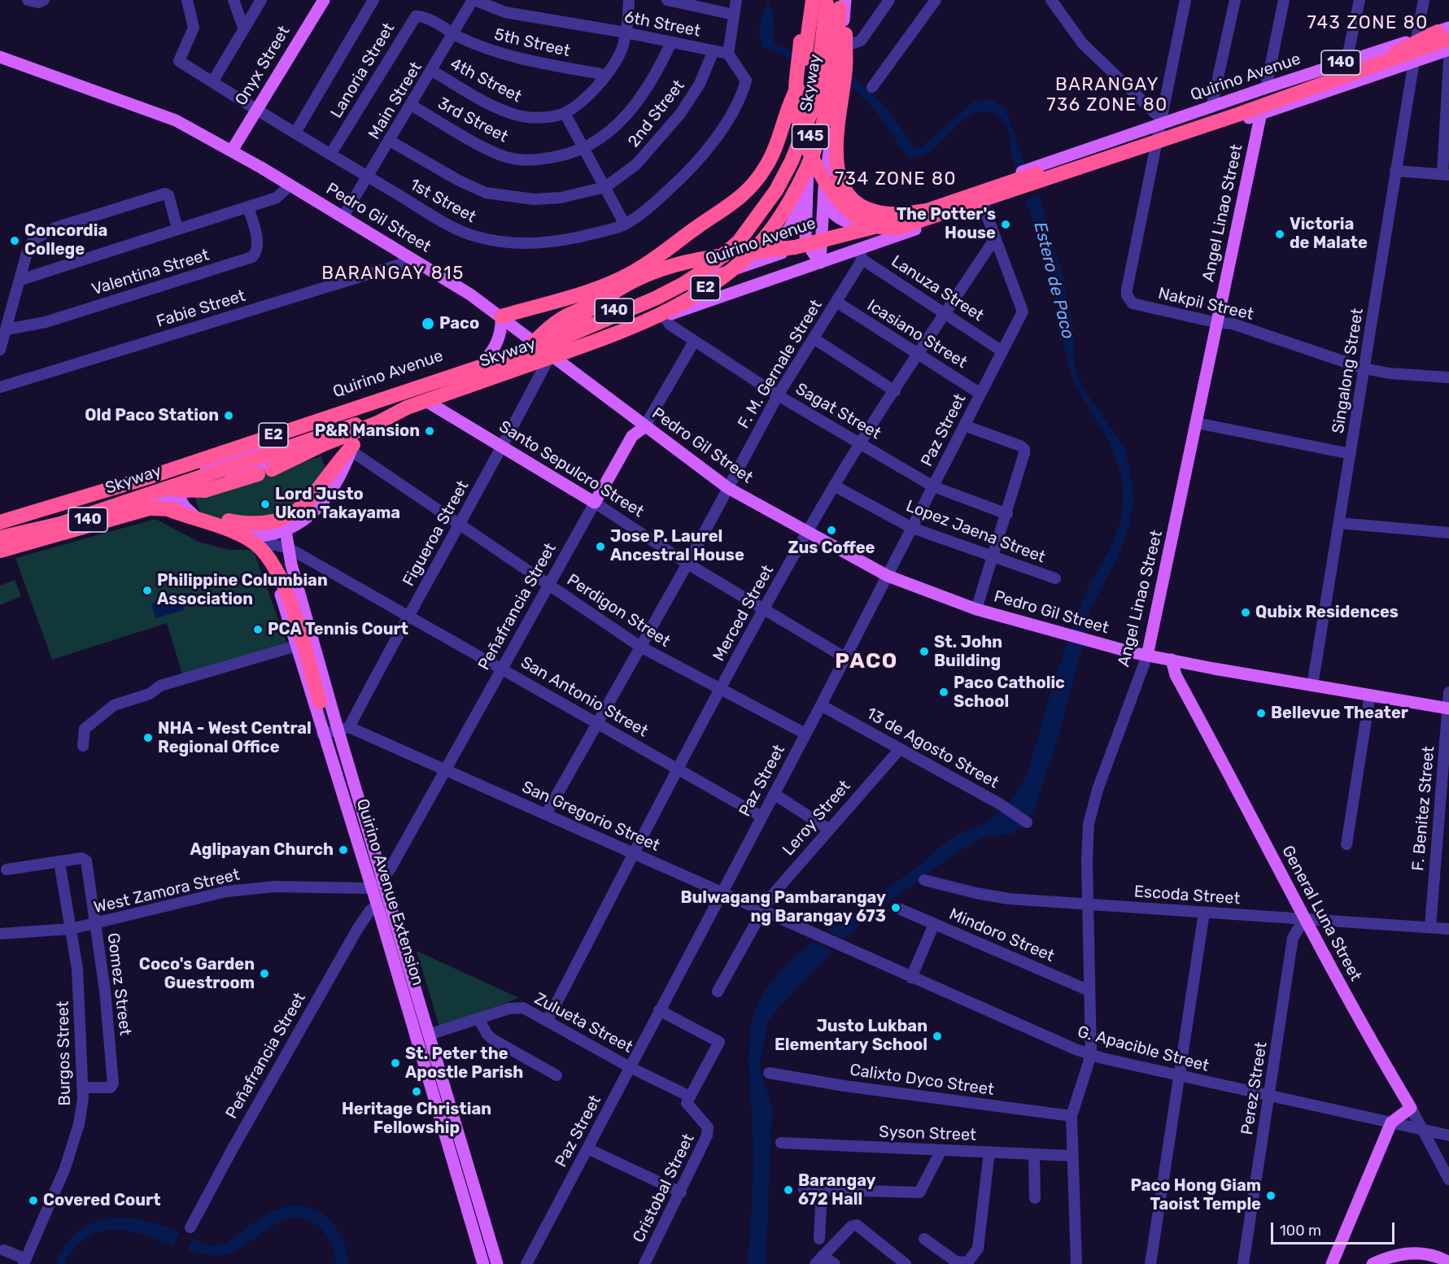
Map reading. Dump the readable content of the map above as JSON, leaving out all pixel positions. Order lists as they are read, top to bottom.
{
  "streets": {
    "highway": ["Skyway", "E2"],
    "main road": [
      "140",
      "Onyx Street",
      "Quirino Avenue",
      "145",
      "Angel Linao Street",
      "Pedro Gil Street",
      "Santo Sepulcro Street",
      "Peñafrancia Street",
      "Quirino Avenue Extension",
      "General Luna Street"
    ],
    "street": [
      "6th Street",
      "5th Street",
      "Lanoria Street",
      "4th Street",
      "Main Street",
      "2nd Street",
      "3rd Street",
      "1st Street",
      "Valentina Street",
      "Lanuza Street",
      "Nakpil Street",
      "Fabie Street",
      "Icasiano Street",
      "F. M. Gernale Street",
      "Singalong Street",
      "Sagat Street",
      "Paz Street",
      "Lopez Jaena Street",
      "Figueroa Street",
      "Perdigon Street",
      "Merced Street",
      "San Antonio Street",
      "13 de Agosto Street",
      "F. Benitez Street",
      "San Gregorio Street",
      "Leroy Street",
      "West Zamora Street",
      "Escoda Street",
      "Mindoro Street",
      "Gomez Street",
      "Zulueta Street",
      "G. Apacible Street",
      "Burgos Street",
      "Calixto Dyco Street",
      "Perez Street",
      "Syson Street",
      "Cristobal Street"
    ]
  },
  "crossings": [
    ["6th Street", "Main Street"],
    ["6th Street", "2nd Street"],
    ["6th Street", "3rd Street"],
    ["6th Street", "1st Street"],
    ["5th Street", "Lanoria Street"],
    ["5th Street", "Main Street"],
    ["Onyx Street", "1st Street"],
    ["Onyx Street", "Pedro Gil Street"],
    ["Lanoria Street", "Main Street"],
    ["Lanoria Street", "1st Street"],
    ["Quirino Avenue", "Skyway"],
    ["Quirino Avenue", "145"],
    ["Quirino Avenue", "Angel Linao Street"],
    ["Quirino Avenue", "Pedro Gil Street"],
    ["Quirino Avenue", "Lanuza Street"],
    ["Quirino Avenue", "Nakpil Street"],
    ["Quirino Avenue", "F. M. Gernale Street"],
    ["Quirino Avenue", "Singalong Street"],
    ["Quirino Avenue", "Sagat Street"],
    ["Quirino Avenue", "Santo Sepulcro Street"],
    ["Quirino Avenue", "Figueroa Street"],
    ["Quirino Avenue", "Perdigon Street"],
    ["4th Street", "Main Street"],
    ["Skyway", "Pedro Gil Street"],
    ["Skyway", "Figueroa Street"],
    ["Main Street", "2nd Street"],
    ["Main Street", "3rd Street"],
    ["Main Street", "1st Street"],
    ["Main Street", "Pedro Gil Street"],
    ["Angel Linao Street", "Pedro Gil Street"],
    ["Angel Linao Street", "Nakpil Street"],
    ["Angel Linao Street", "Escoda Street"],
    ["Angel Linao Street", "Mindoro Street"],
    ["Angel Linao Street", "G. Apacible Street"],
    ["Angel Linao Street", "Calixto Dyco Street"],
    ["Angel Linao Street", "Syson Street"],
    ["Pedro Gil Street", "Fabie Street"],
    ["Pedro Gil Street", "F. M. Gernale Street"],
    ["Pedro Gil Street", "Singalong Street"],
    ["Pedro Gil Street", "Paz Street"],
    ["Pedro Gil Street", "Figueroa Street"],
    ["Pedro Gil Street", "Peñafrancia Street"],
    ["Pedro Gil Street", "Merced Street"],
    ["Pedro Gil Street", "F. Benitez Street"],
    ["Pedro Gil Street", "General Luna Street"],
    ["Lanuza Street", "F. M. Gernale Street"],
    ["Lanuza Street", "Paz Street"],
    ["Lanuza Street", "Merced Street"],
    ["Nakpil Street", "Singalong Street"],
    ["Icasiano Street", "F. M. Gernale Street"],
    ["Icasiano Street", "Paz Street"],
    ["Icasiano Street", "Merced Street"],
    ["F. M. Gernale Street", "Sagat Street"],
    ["F. M. Gernale Street", "Santo Sepulcro Street"],
    ["F. M. Gernale Street", "Perdigon Street"],
    ["F. M. Gernale Street", "San Antonio Street"],
    ["F. M. Gernale Street", "San Gregorio Street"],
    ["Sagat Street", "Paz Street"],
    ["Sagat Street", "Peñafrancia Street"],
    ["Sagat Street", "Merced Street"],
    ["Paz Street", "Santo Sepulcro Street"],
    ["Paz Street", "Lopez Jaena Street"],
    ["Paz Street", "Perdigon Street"],
    ["Paz Street", "Merced Street"],
    ["Paz Street", "San Antonio Street"],
    ["Paz Street", "13 de Agosto Street"],
    ["Paz Street", "San Gregorio Street"],
    ["Paz Street", "Zulueta Street"],
    ["Santo Sepulcro Street", "Figueroa Street"],
    ["Santo Sepulcro Street", "Peñafrancia Street"],
    ["Santo Sepulcro Street", "Merced Street"],
    ["Lopez Jaena Street", "Merced Street"],
    ["Figueroa Street", "Perdigon Street"],
    ["Figueroa Street", "San Antonio Street"],
    ["Figueroa Street", "San Gregorio Street"],
    ["Figueroa Street", "Quirino Avenue Extension"],
    ["Peñafrancia Street", "Perdigon Street"],
    ["Peñafrancia Street", "San Antonio Street"],
    ["Peñafrancia Street", "San Gregorio Street"],
    ["Peñafrancia Street", "West Zamora Street"],
    ["Peñafrancia Street", "Quirino Avenue Extension"],
    ["Perdigon Street", "Merced Street"],
    ["Merced Street", "San Antonio Street"],
    ["Merced Street", "San Gregorio Street"],
    ["Merced Street", "Zulueta Street"],
    ["San Antonio Street", "Quirino Avenue Extension"],
    ["13 de Agosto Street", "Leroy Street"],
    ["F. Benitez Street", "Escoda Street"],
    ["San Gregorio Street", "Leroy Street"],
    ["San Gregorio Street", "Quirino Avenue Extension"],
    ["San Gregorio Street", "G. Apacible Street"],
    ["West Zamora Street", "Quirino Avenue Extension"],
    ["West Zamora Street", "Gomez Street"],
    ["West Zamora Street", "Burgos Street"],
    ["Quirino Avenue Extension", "Zulueta Street"],
    ["Escoda Street", "General Luna Street"],
    ["Escoda Street", "Perez Street"],
    ["General Luna Street", "G. Apacible Street"],
    ["General Luna Street", "Perez Street"],
    ["Gomez Street", "Burgos Street"],
    ["Zulueta Street", "Cristobal Street"],
    ["G. Apacible Street", "Perez Street"]
  ],
  "districts": [
    "743 ZONE 80",
    "BARANGAY 736 ZONE 80",
    "734 ZONE 80",
    "BARANGAY 815",
    "PACO"
  ],
  "water": ["Estero de Paco"],
  "places": [
    "The Potter's House",
    "Victoria de Malate",
    "Concordia College",
    "Paco",
    "Old Paco Station",
    "P&R Mansion",
    "Lord Justo Ukon Takayama",
    "Zus Coffee",
    "Jose P. Laurel Ancestral House",
    "Philippine Columbian Association",
    "Qubix Residences",
    "PCA Tennis Court",
    "St. John Building",
    "Paco Catholic School",
    "Bellevue Theater",
    "NHA - West Central Regional Office",
    "Aglipayan Church",
    "Bulwagang Pambarangay ng Barangay 673",
    "Coco's Garden Guestroom",
    "Justo Lukban Elementary School",
    "St. Peter the Apostle Parish",
    "Heritage Christian Fellowship",
    "Barangay 672 Hall",
    "Paco Hong Giam Taoist Temple",
    "Covered Court"
  ],
  "scale_bar": "100 m"
}
